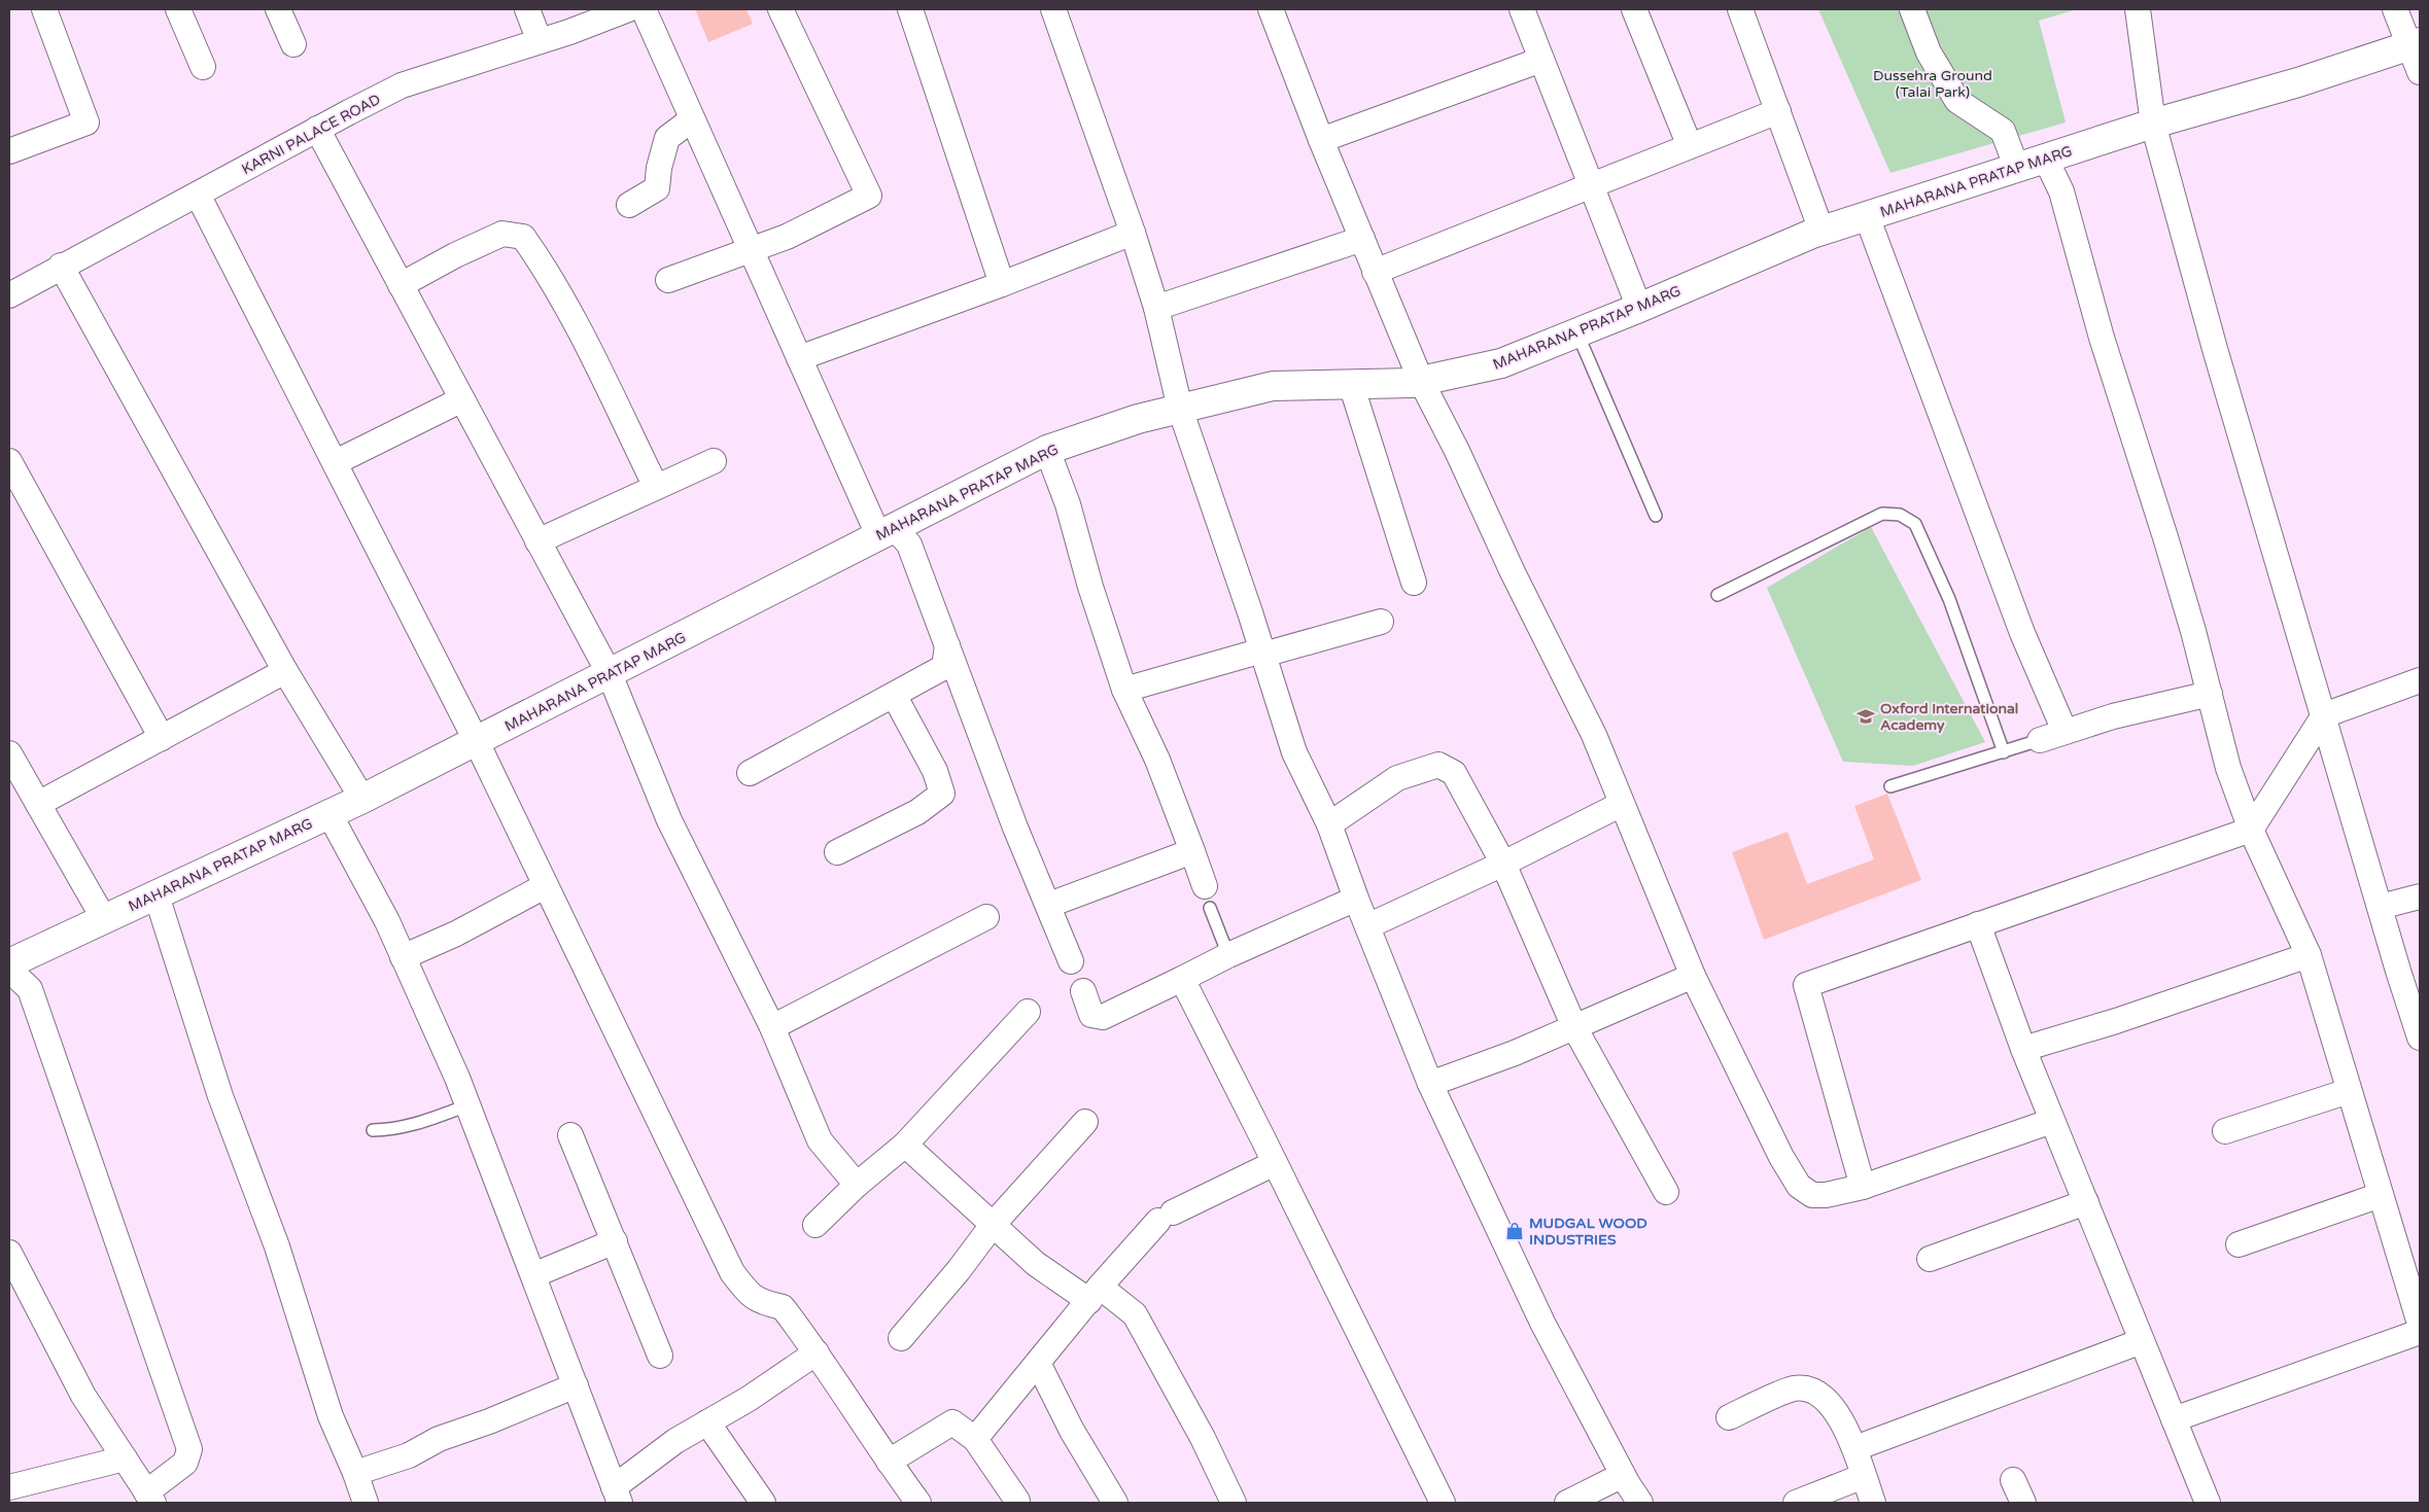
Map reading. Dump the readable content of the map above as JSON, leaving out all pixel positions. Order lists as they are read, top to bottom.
{
  "streets": {
    "street": ["KARNI PALACE ROAD", "MAHARANA PRATAP MARG"]
  },
  "parks": ["Dussehra Ground (Talai Park)"],
  "places": {
    "school or university": ["Oxford International Academy"],
    "shop": ["MUDGAL WOOD INDUSTRIES"]
  }
}
